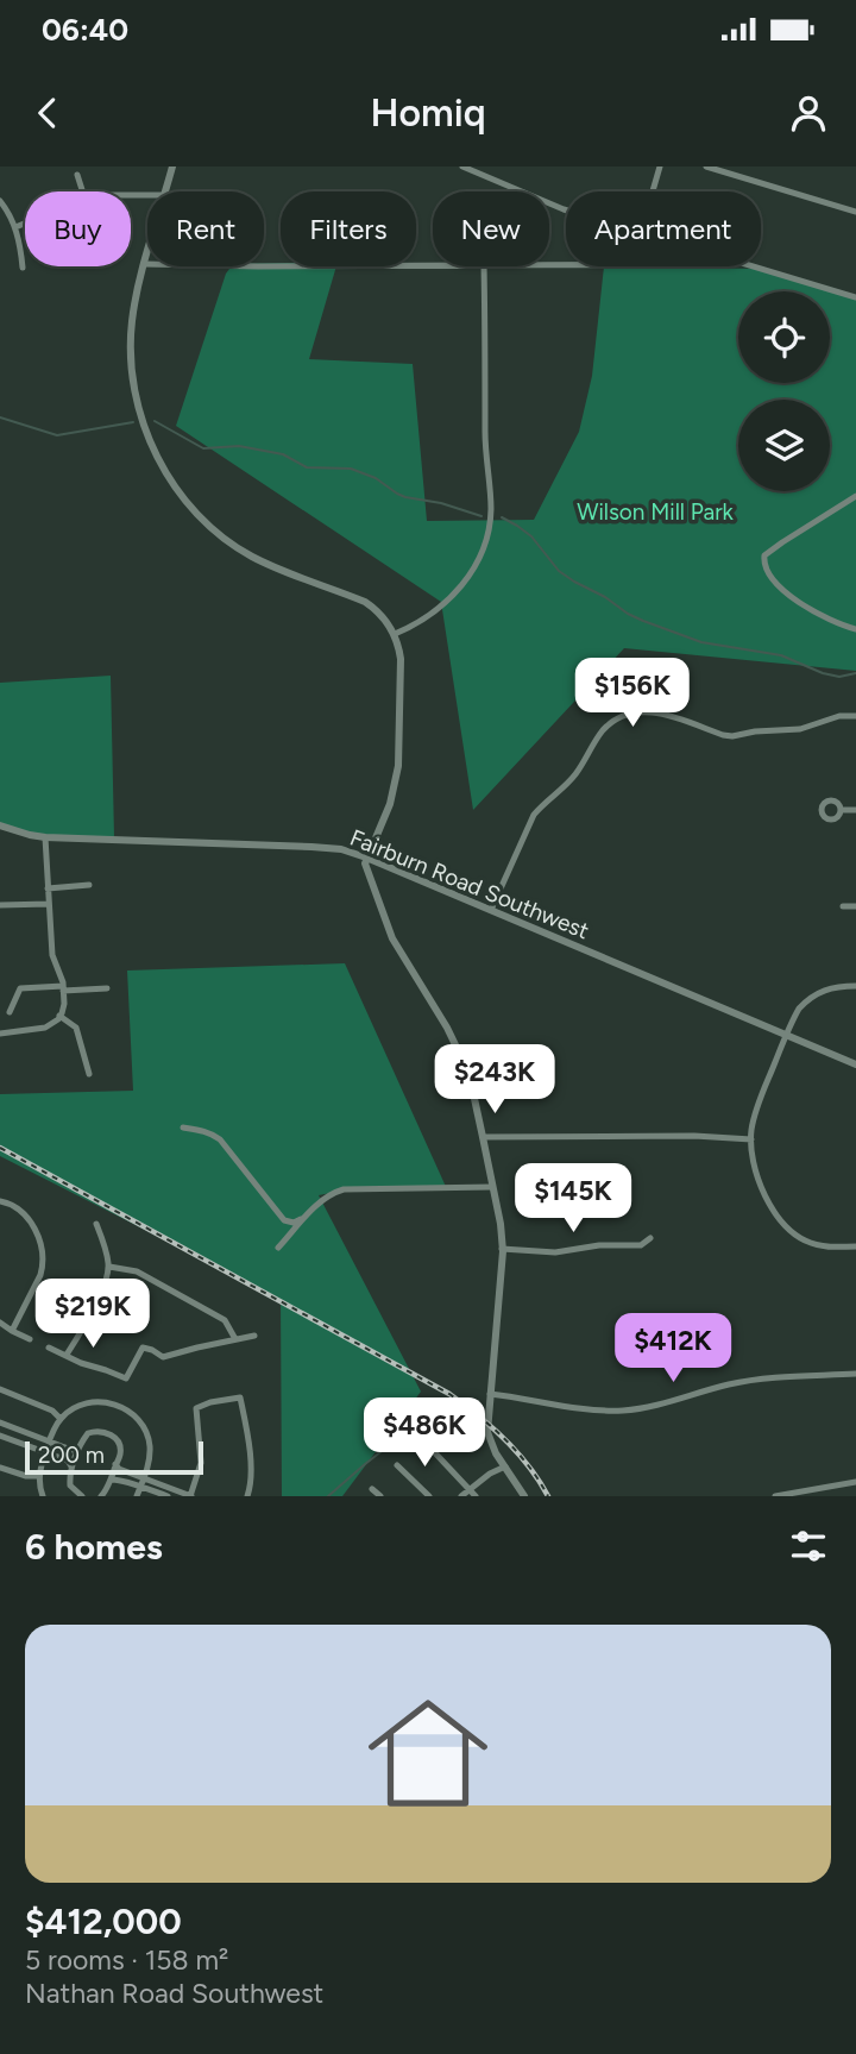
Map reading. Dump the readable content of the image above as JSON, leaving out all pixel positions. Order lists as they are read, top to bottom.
{
  "streets": {
    "street": ["Fairburn Road Southwest"]
  },
  "parks": ["Wilson Mill Park"],
  "scale_bar": "200 m",
  "page": {
    "status": "06:40",
    "header": "Homiq",
    "chip": [
      "Buy",
      "Rent",
      "Filters",
      "New",
      "Apartment"
    ],
    "price": [
      "$156K",
      "$243K",
      "$145K",
      "$219K",
      "$412K",
      "$486K"
    ],
    "scale": "200 m",
    "heading": "6 homes",
    "list": [
      {
        "name": "$412,000",
        "note": "5 rooms · 158 m² · Nathan Road Southwest"
      }
    ]
  }
}
